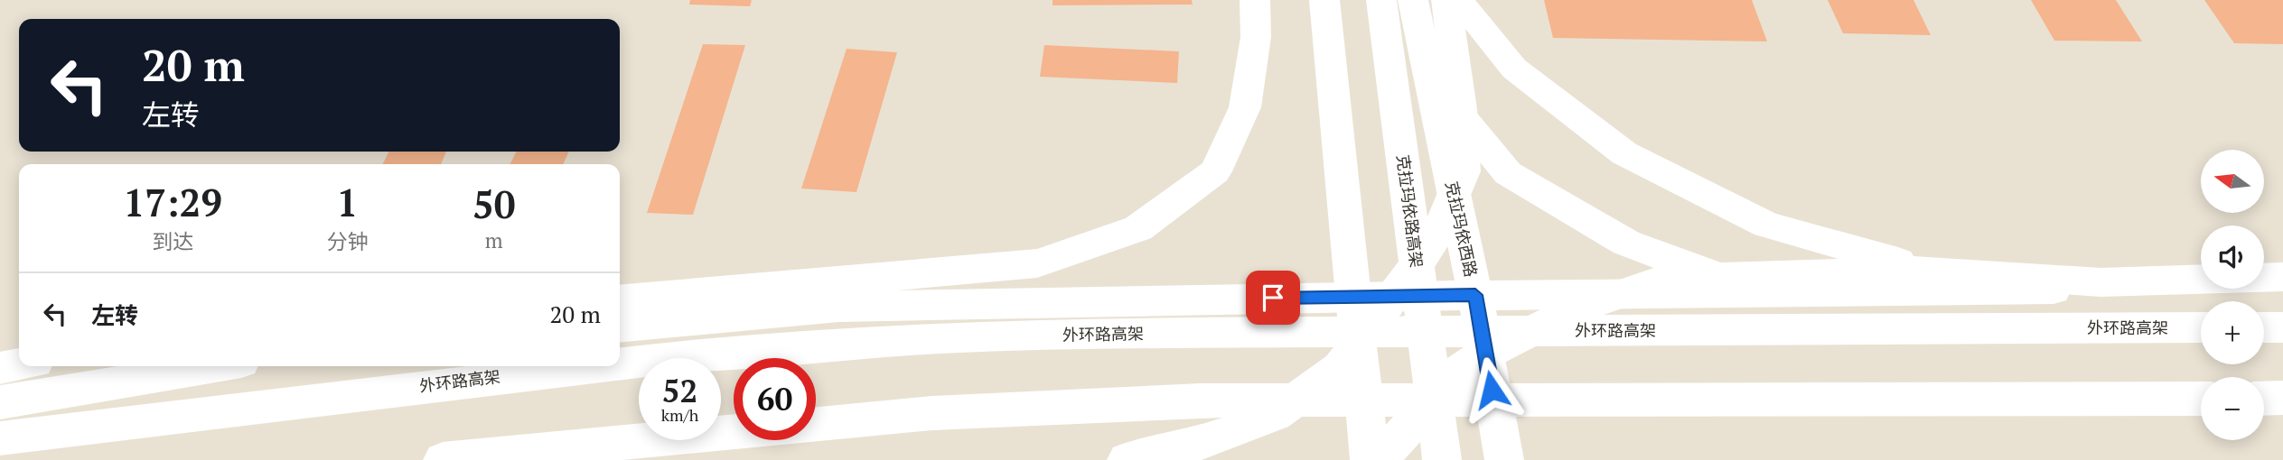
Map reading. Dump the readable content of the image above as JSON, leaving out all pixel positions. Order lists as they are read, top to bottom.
{
  "streets": {
    "main road": ["克拉玛依路高架", "克拉玛依西路", "外环路高架"]
  },
  "north": "left",
  "page": {
    "turn": ["20 m", "左转"],
    "map_buttons": ["+", "−"],
    "eta": [
      "17:29",
      "到达",
      "1",
      "分钟",
      "50",
      "m"
    ],
    "list": [
      {
        "name": "左转",
        "value": "20 m"
      }
    ],
    "speed": "52 km/h",
    "limit": "60"
  }
}
